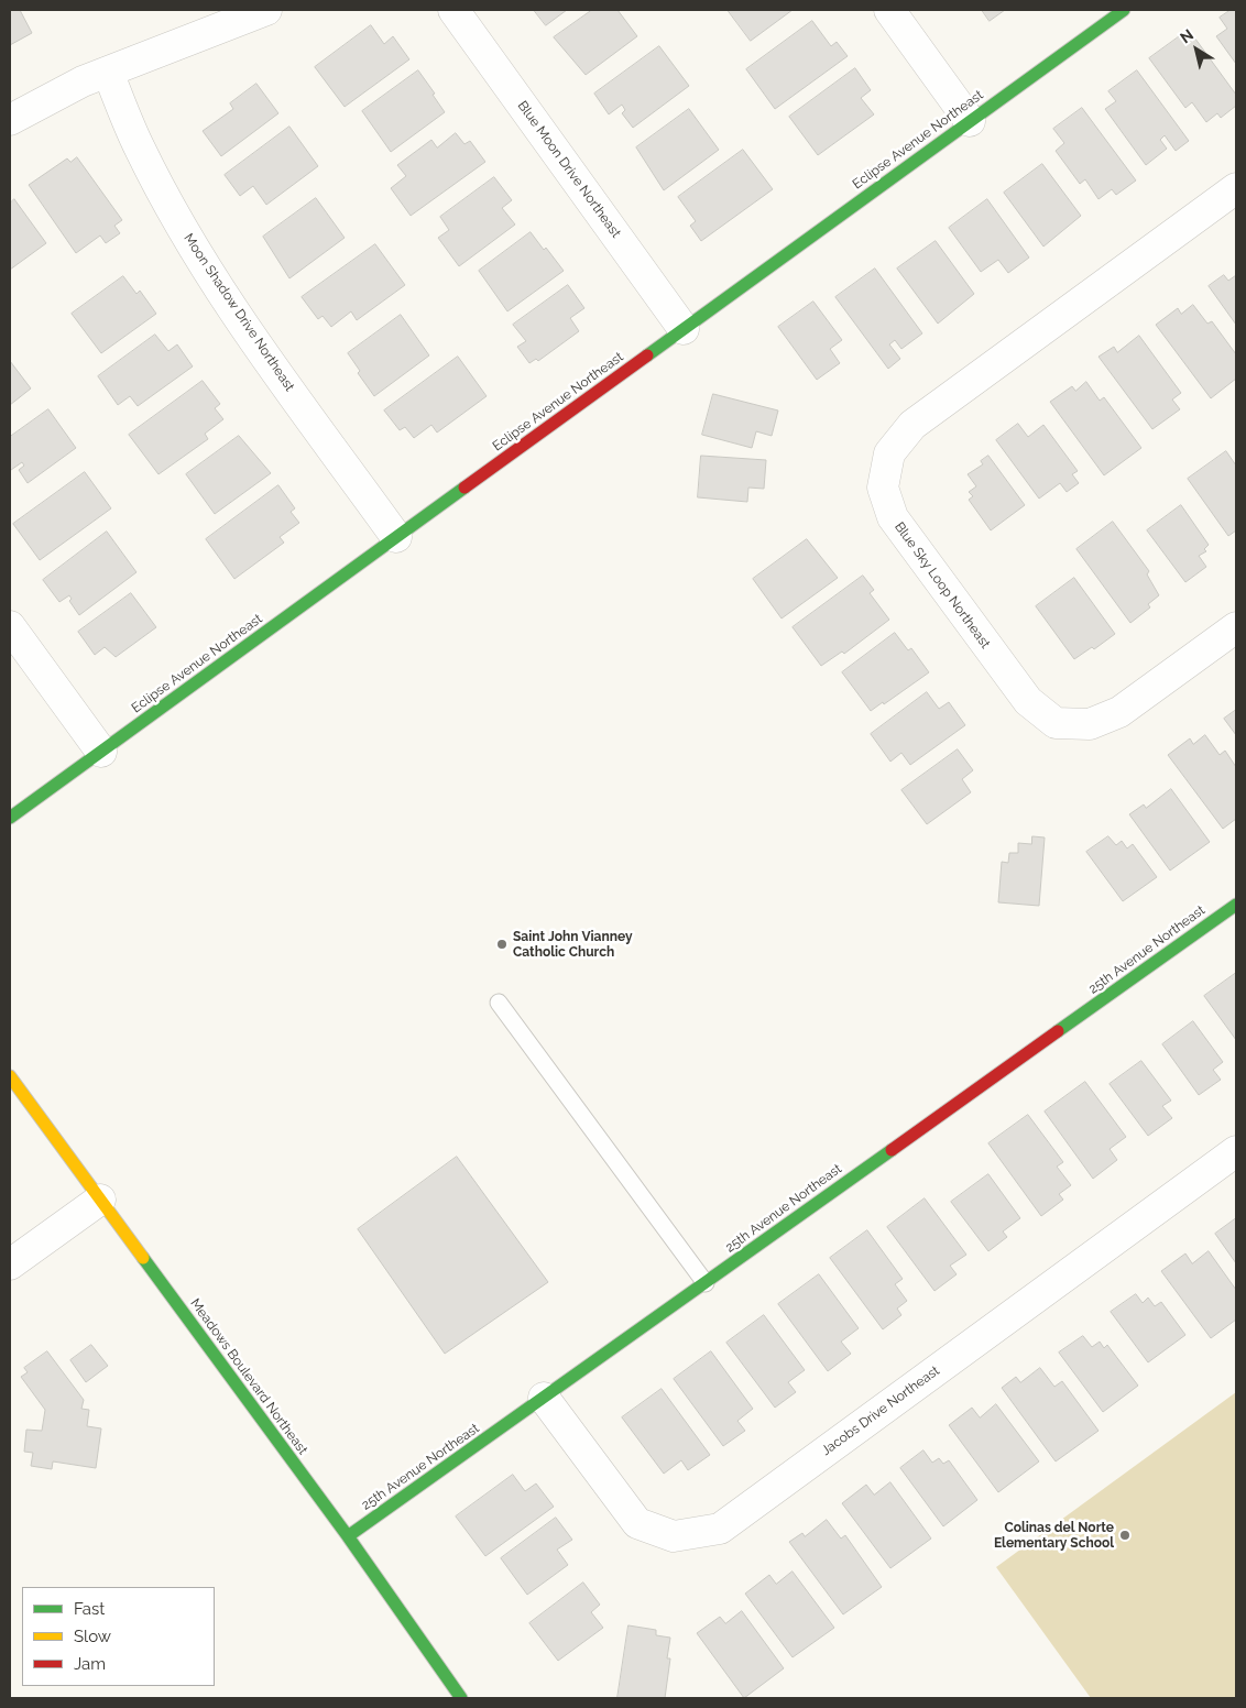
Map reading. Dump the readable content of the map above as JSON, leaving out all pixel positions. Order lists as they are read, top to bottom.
{
  "streets": {
    "street": [
      "Eclipse Avenue Northeast",
      "Blue Moon Drive Northeast",
      "Moon Shadow Drive Northeast",
      "Blue Sky Loop Northeast",
      "25th Avenue Northeast",
      "Meadows Boulevard Northeast",
      "Jacobs Drive Northeast"
    ]
  },
  "crossings": [
    ["Eclipse Avenue Northeast", "Blue Moon Drive Northeast"],
    ["Eclipse Avenue Northeast", "Moon Shadow Drive Northeast"],
    ["25th Avenue Northeast", "Meadows Boulevard Northeast"],
    ["25th Avenue Northeast", "Jacobs Drive Northeast"]
  ],
  "places": ["Saint John Vianney Catholic Church", "Colinas del Norte Elementary School"],
  "legend": ["Fast", "Slow", "Jam"],
  "north": "top left"
}
